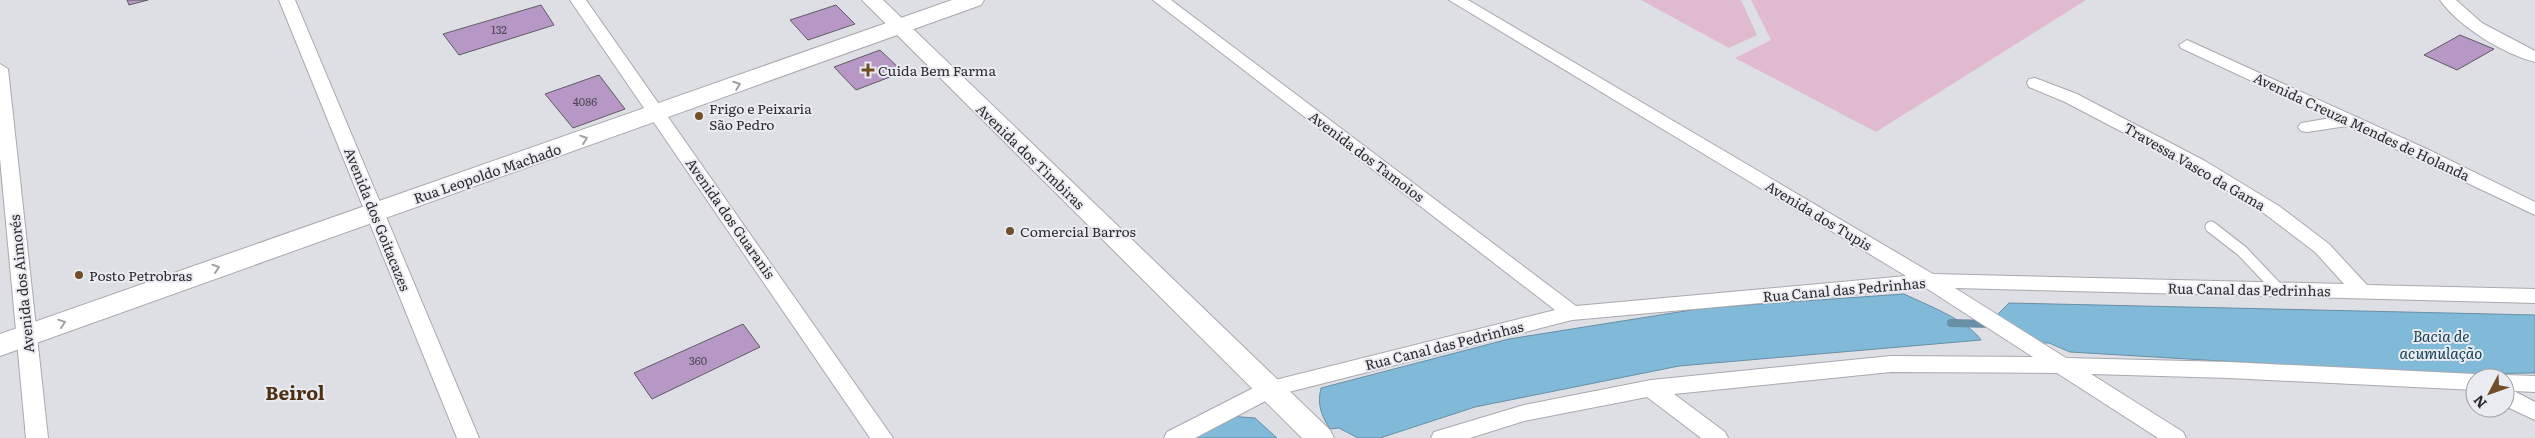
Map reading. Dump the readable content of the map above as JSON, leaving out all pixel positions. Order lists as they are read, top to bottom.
{
  "streets": {
    "main road": ["Rua Leopoldo Machado"],
    "street": [
      "Avenida Creuza Mendes de Holanda",
      "Avenida dos Timbiras",
      "Avenida dos Tamoios",
      "Travessa Vasco da Gama",
      "Avenida dos Tupis",
      "Avenida dos Guaranis",
      "Avenida dos Goitacazes",
      "Avenida dos Aimorés",
      "Rua Canal das Pedrinhas"
    ]
  },
  "crossings": [
    ["Avenida dos Timbiras", "Rua Leopoldo Machado"],
    ["Avenida dos Timbiras", "Rua Canal das Pedrinhas"],
    ["Avenida dos Tamoios", "Rua Canal das Pedrinhas"],
    ["Travessa Vasco da Gama", "Rua Canal das Pedrinhas"],
    ["Rua Leopoldo Machado", "Avenida dos Guaranis"],
    ["Rua Leopoldo Machado", "Avenida dos Goitacazes"],
    ["Rua Leopoldo Machado", "Avenida dos Aimorés"],
    ["Avenida dos Tupis", "Rua Canal das Pedrinhas"]
  ],
  "one_way": ["Rua Leopoldo Machado"],
  "districts": ["Beirol"],
  "water": ["Bacia de acumulação"],
  "places": {
    "health": ["Cuida Bem Farma"],
    "other": ["Frigo e Peixaria São Pedro", "Comercial Barros", "Posto Petrobras"]
  },
  "house_numbers": ["132", "4086", "360"],
  "north": "bottom left"
}
